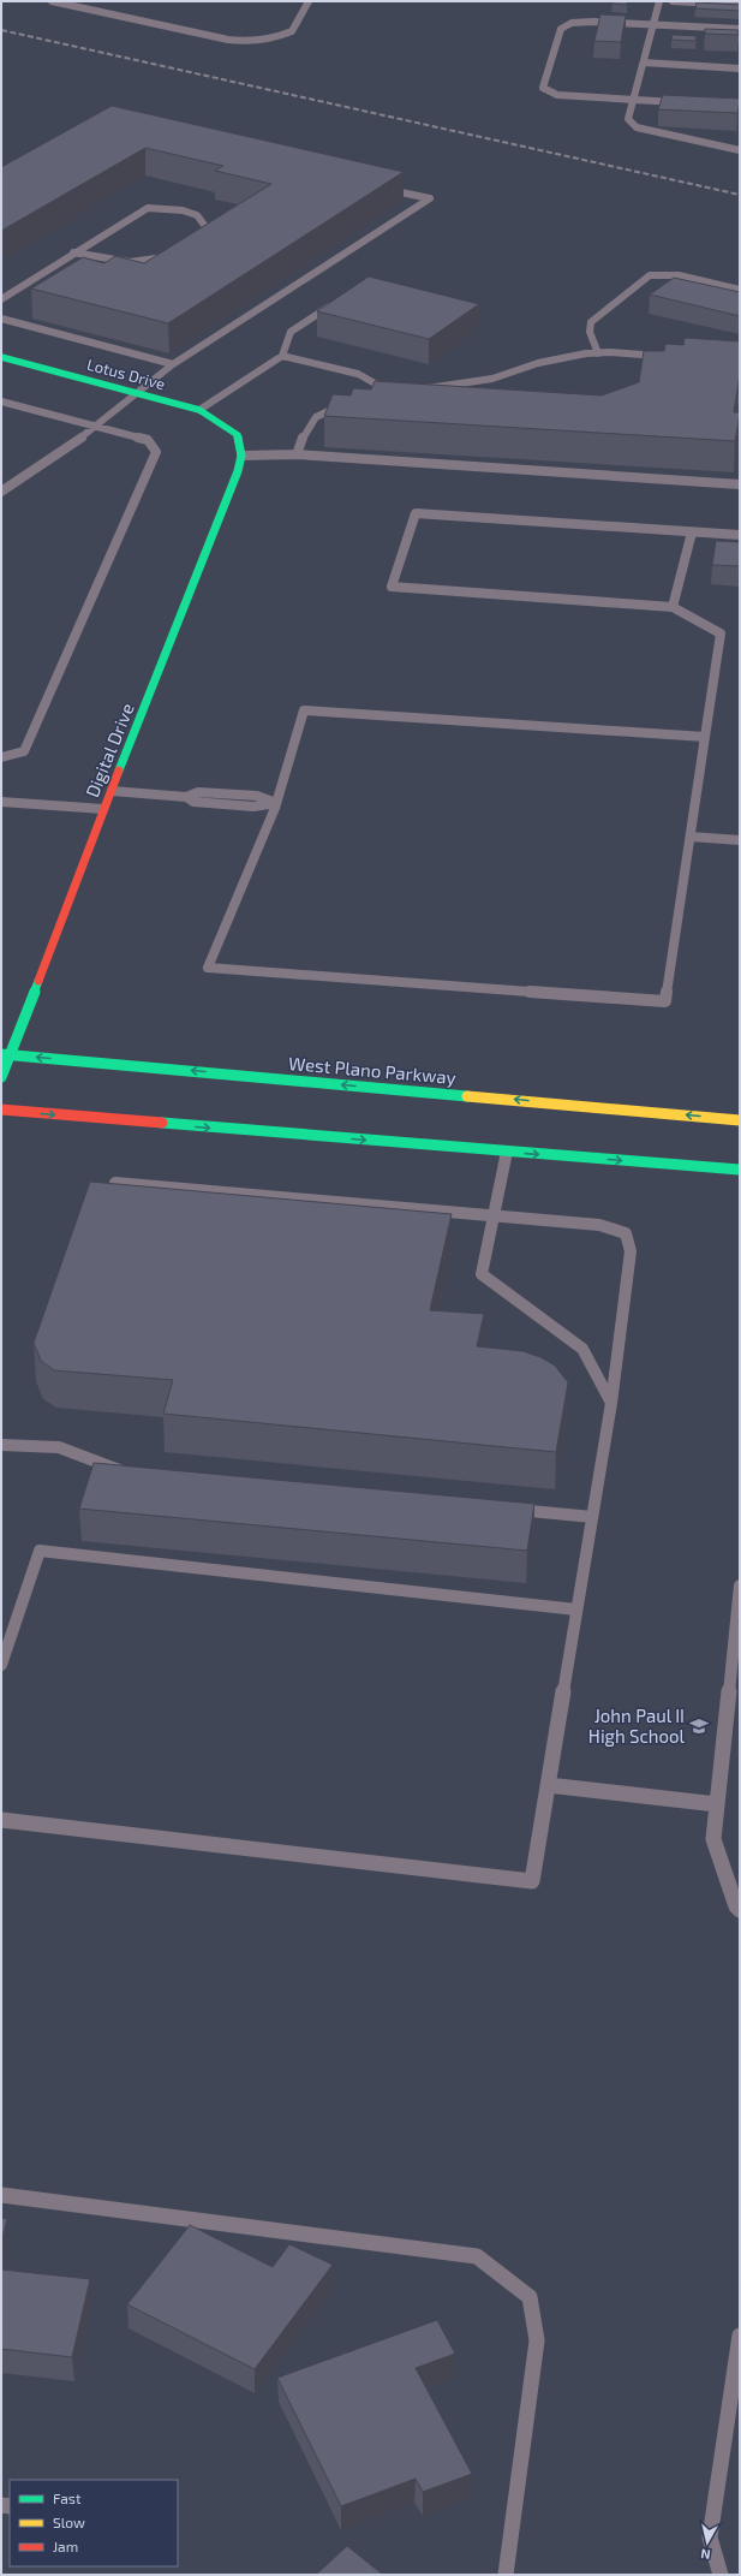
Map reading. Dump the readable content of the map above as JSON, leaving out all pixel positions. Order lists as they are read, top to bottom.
{
  "streets": {
    "street": ["Lotus Drive", "Digital Drive", "West Plano Parkway"]
  },
  "crossings": [
    ["Lotus Drive", "Digital Drive"],
    ["Digital Drive", "West Plano Parkway"]
  ],
  "places": {
    "school or university": ["John Paul II High School"]
  },
  "legend": ["Fast", "Slow", "Jam"],
  "north": "bottom"
}
